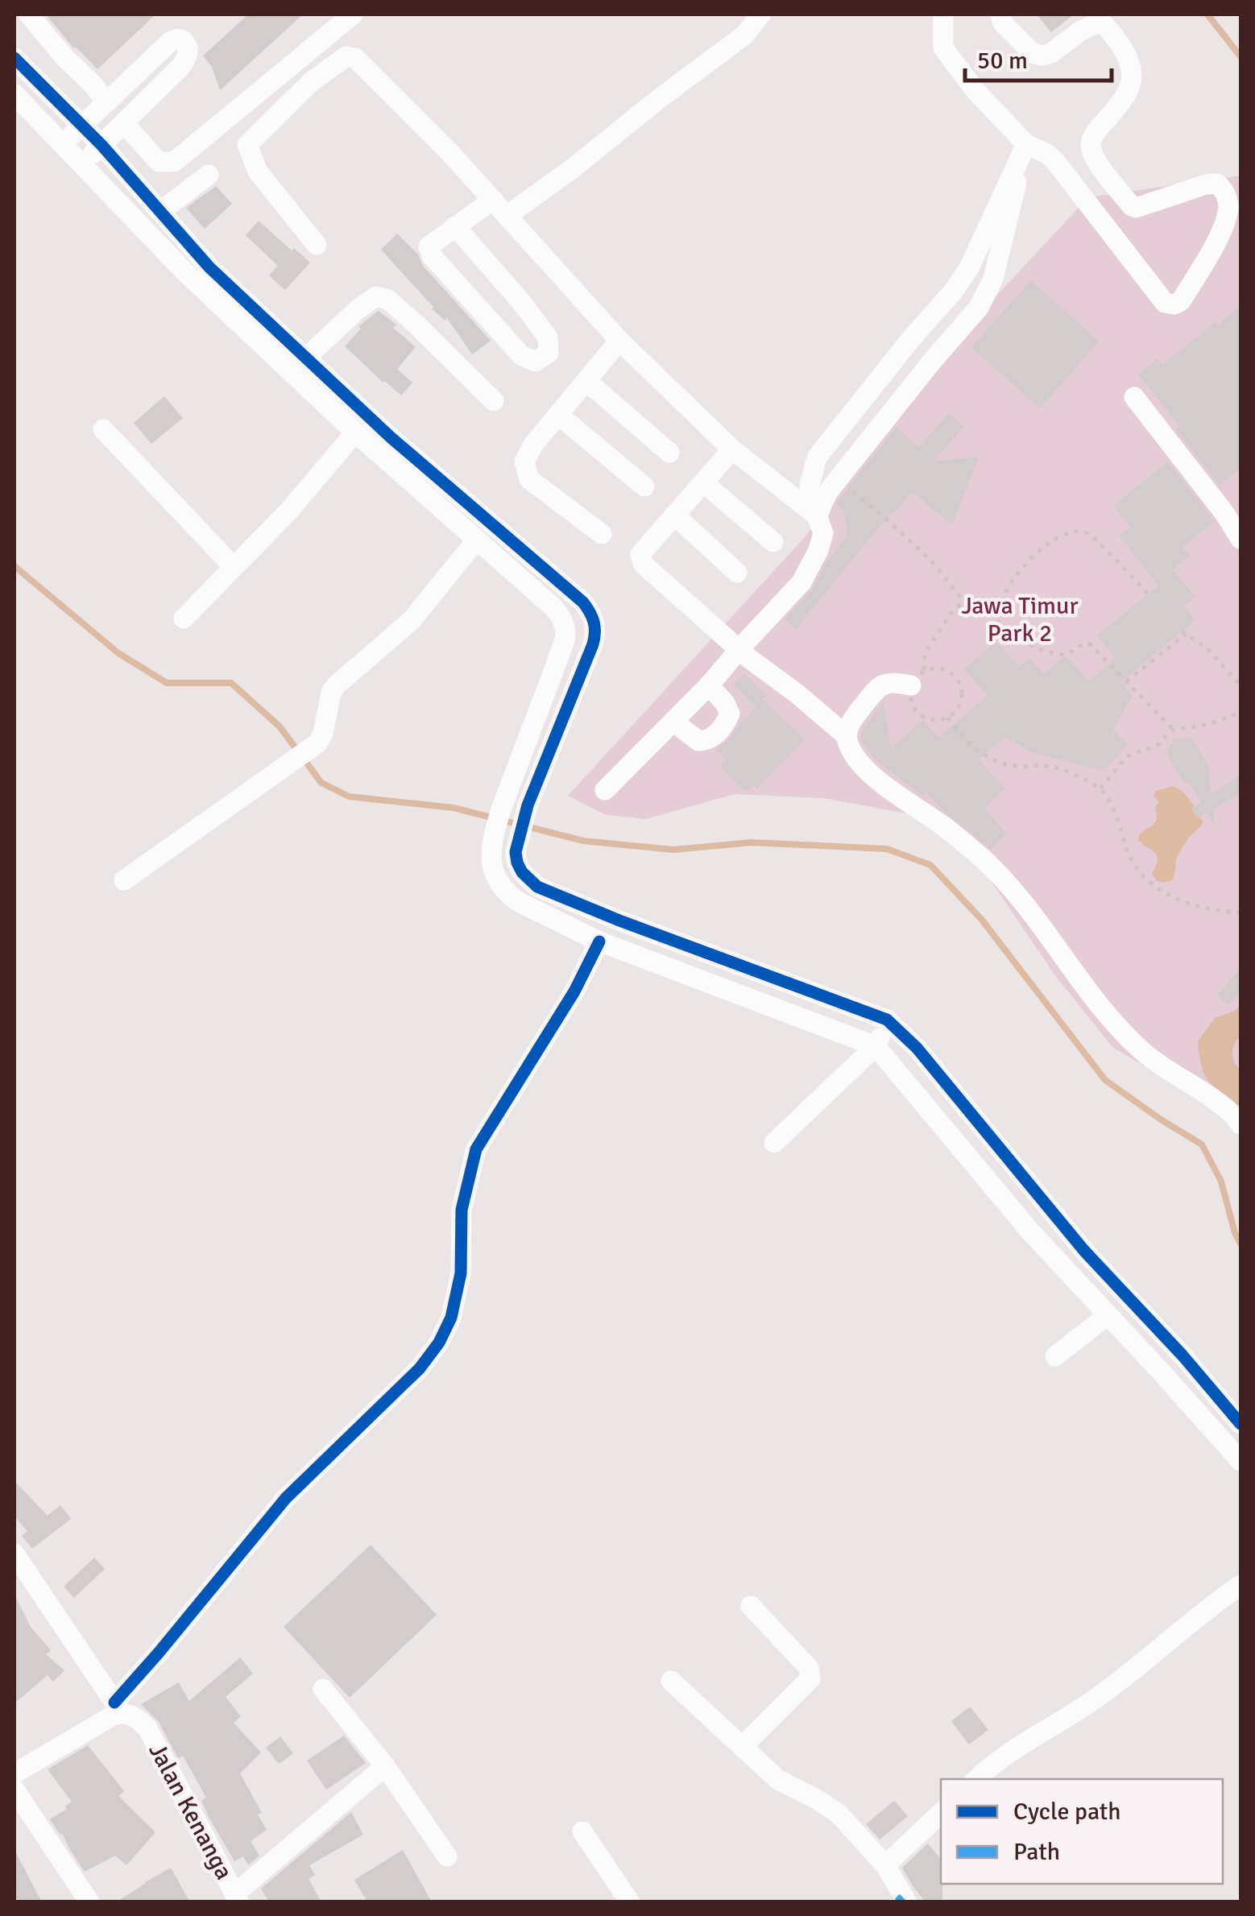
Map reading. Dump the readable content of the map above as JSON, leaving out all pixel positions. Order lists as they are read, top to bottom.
{
  "streets": {
    "street": ["Jalan Kenanga"]
  },
  "parks": ["Jawa Timur Park 2"],
  "legend": ["Cycle path", "Path"],
  "scale_bar": "50 m"
}
